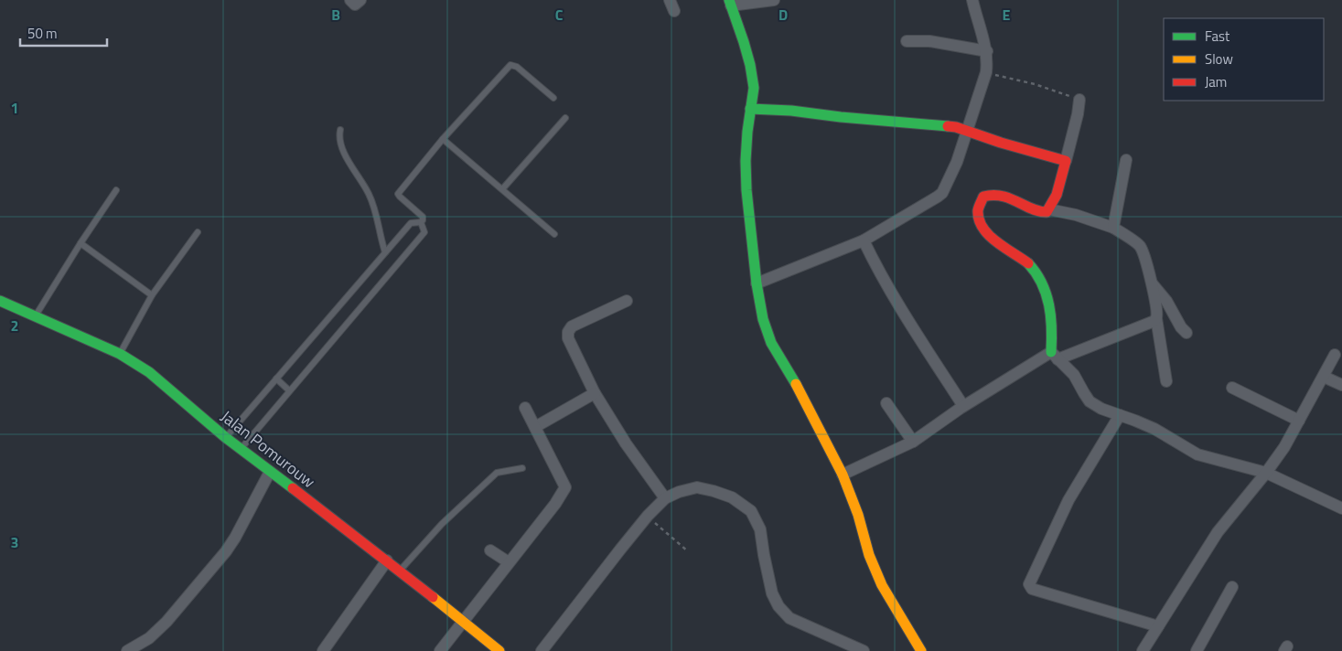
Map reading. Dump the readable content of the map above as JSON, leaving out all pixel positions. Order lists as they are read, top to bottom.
{
  "streets": {
    "street": ["Jalan Pomurouw"]
  },
  "legend": ["Fast", "Slow", "Jam"],
  "scale_bar": "50 m",
  "grid": {
    "columns": [
      "B",
      "C",
      "D",
      "E"
    ],
    "rows": ["1", "2", "3"]
  }
}
